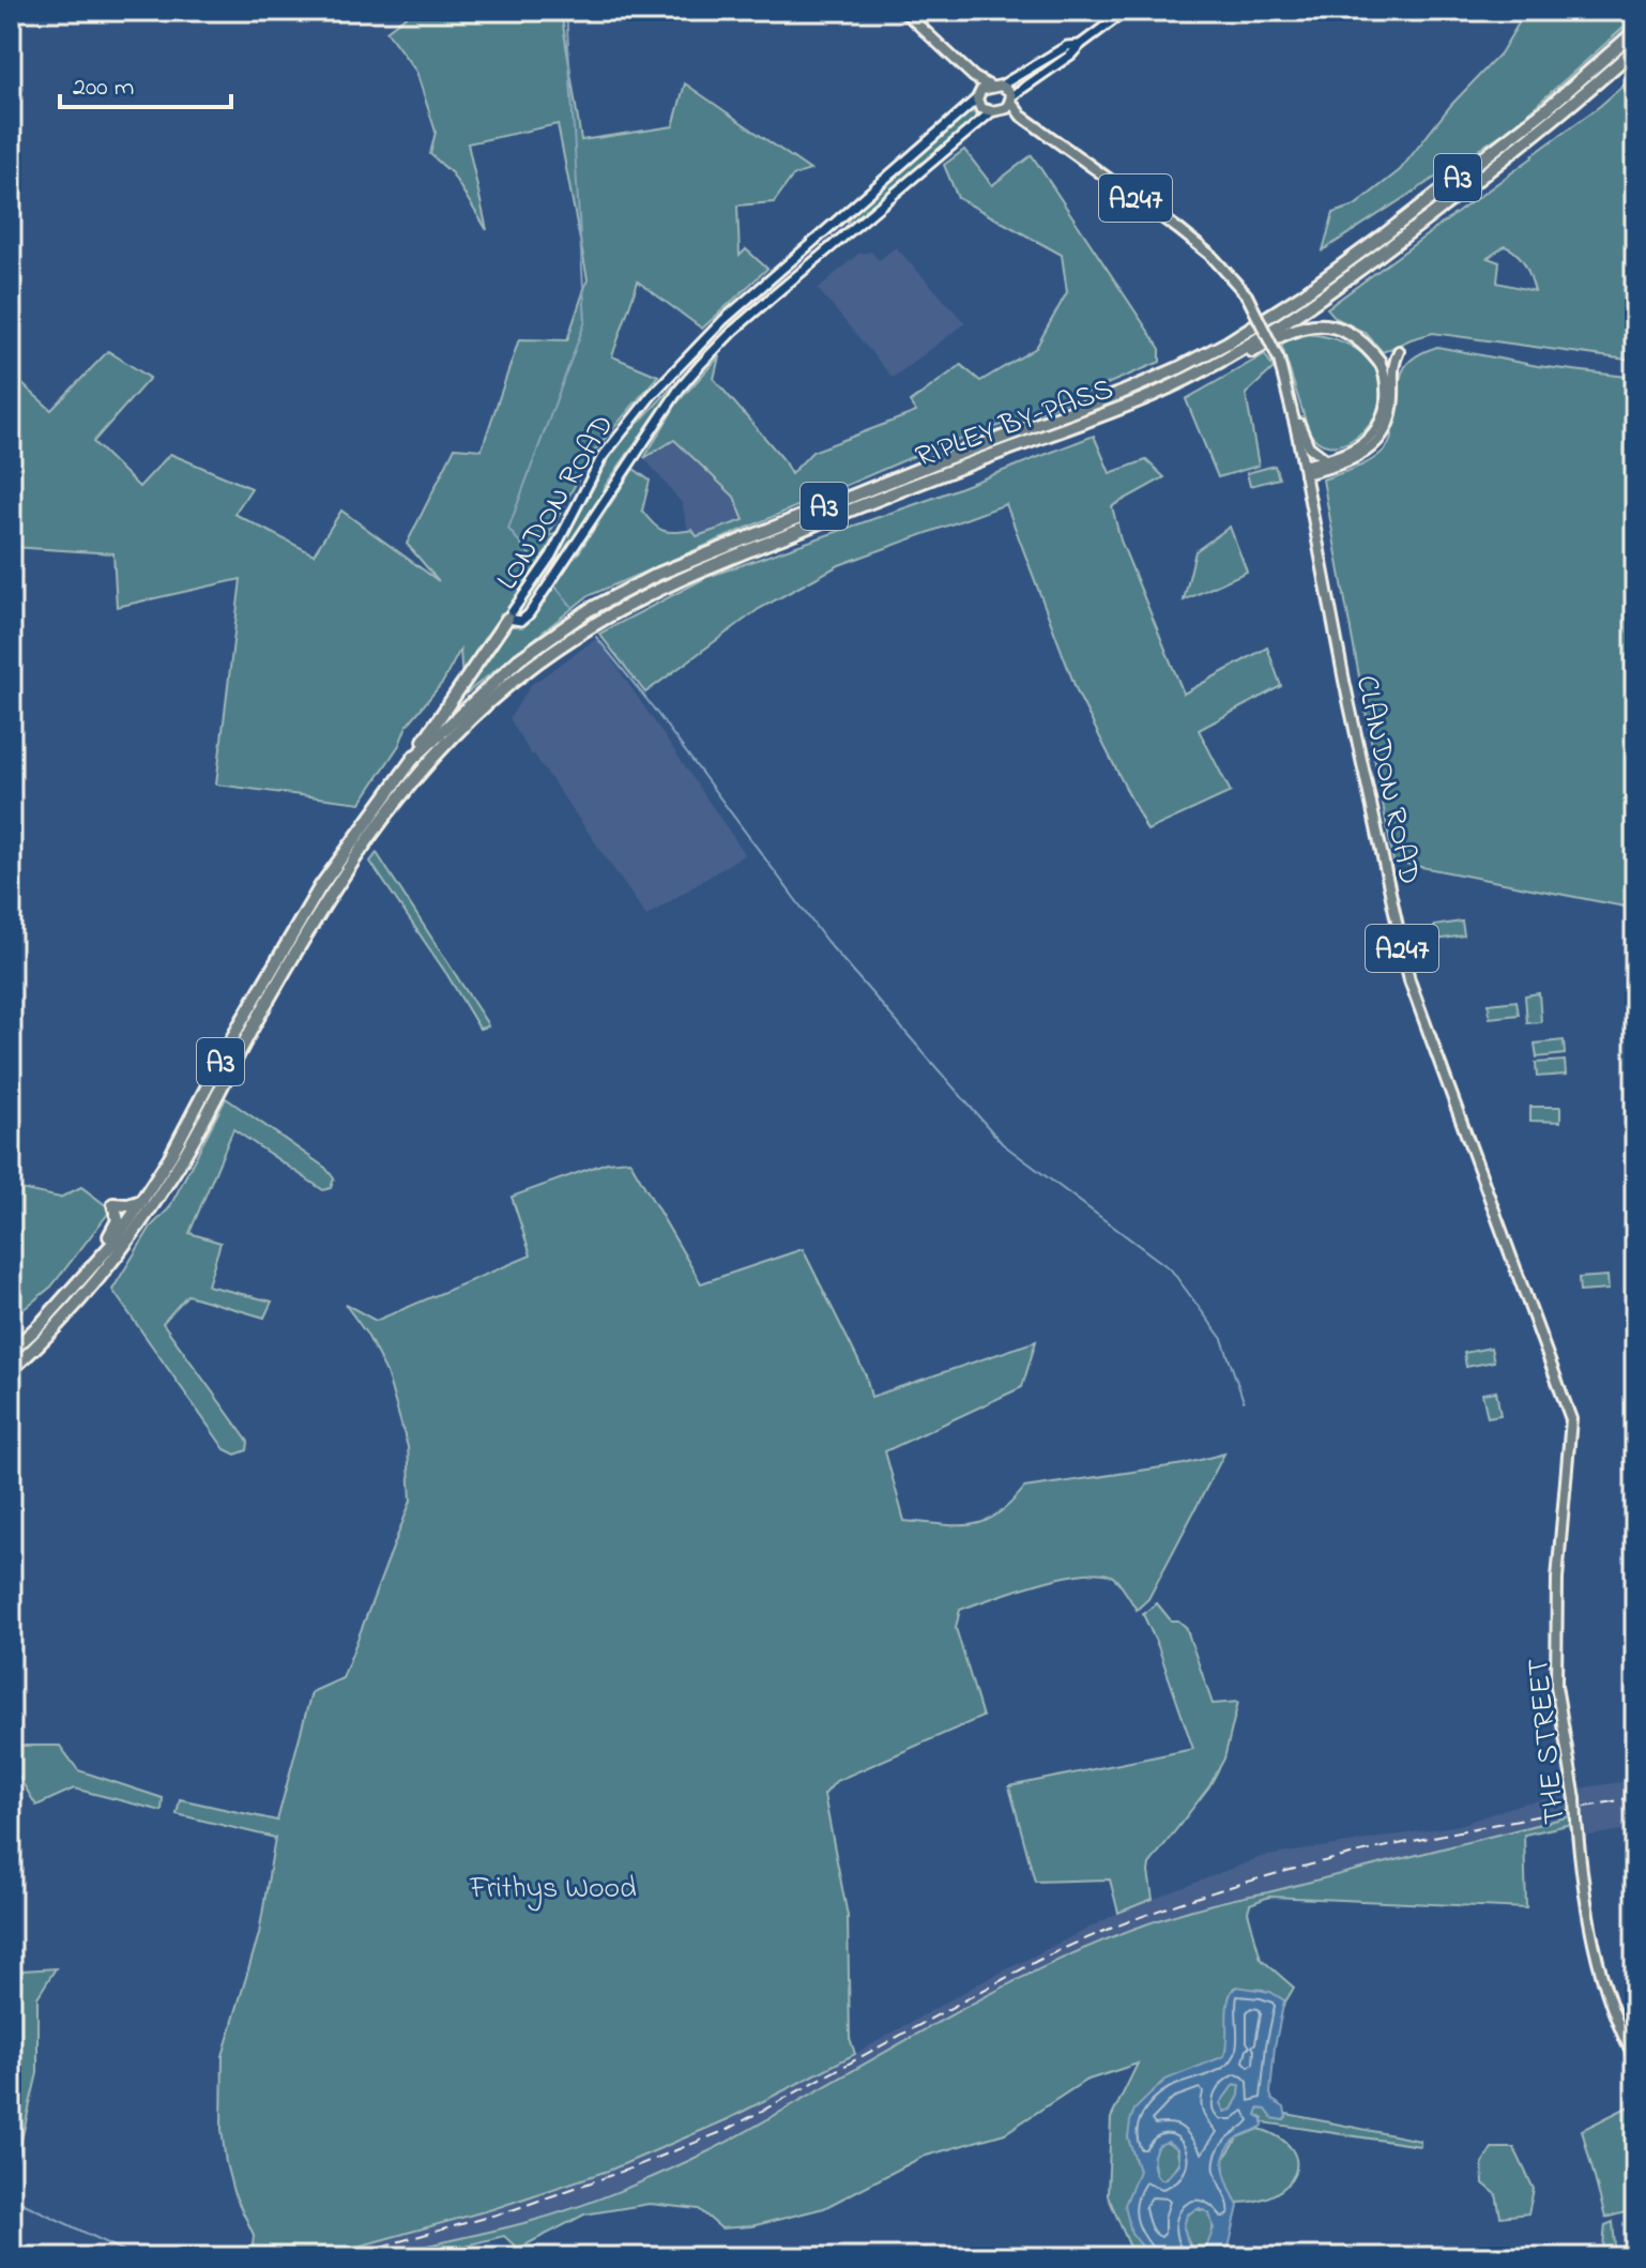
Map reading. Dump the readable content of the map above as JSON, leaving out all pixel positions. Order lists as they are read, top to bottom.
{
  "streets": {
    "highway": ["A3", "RIPLEY BY-PASS"],
    "main road": [
      "A247",
      "LONDON ROAD",
      "CLANDON ROAD",
      "THE STREET"
    ]
  },
  "crossings": [
    ["A3", "RIPLEY BY-PASS"],
    ["CLANDON ROAD", "THE STREET"]
  ],
  "parks": ["Frithys Wood"],
  "scale_bar": "200 m"
}
